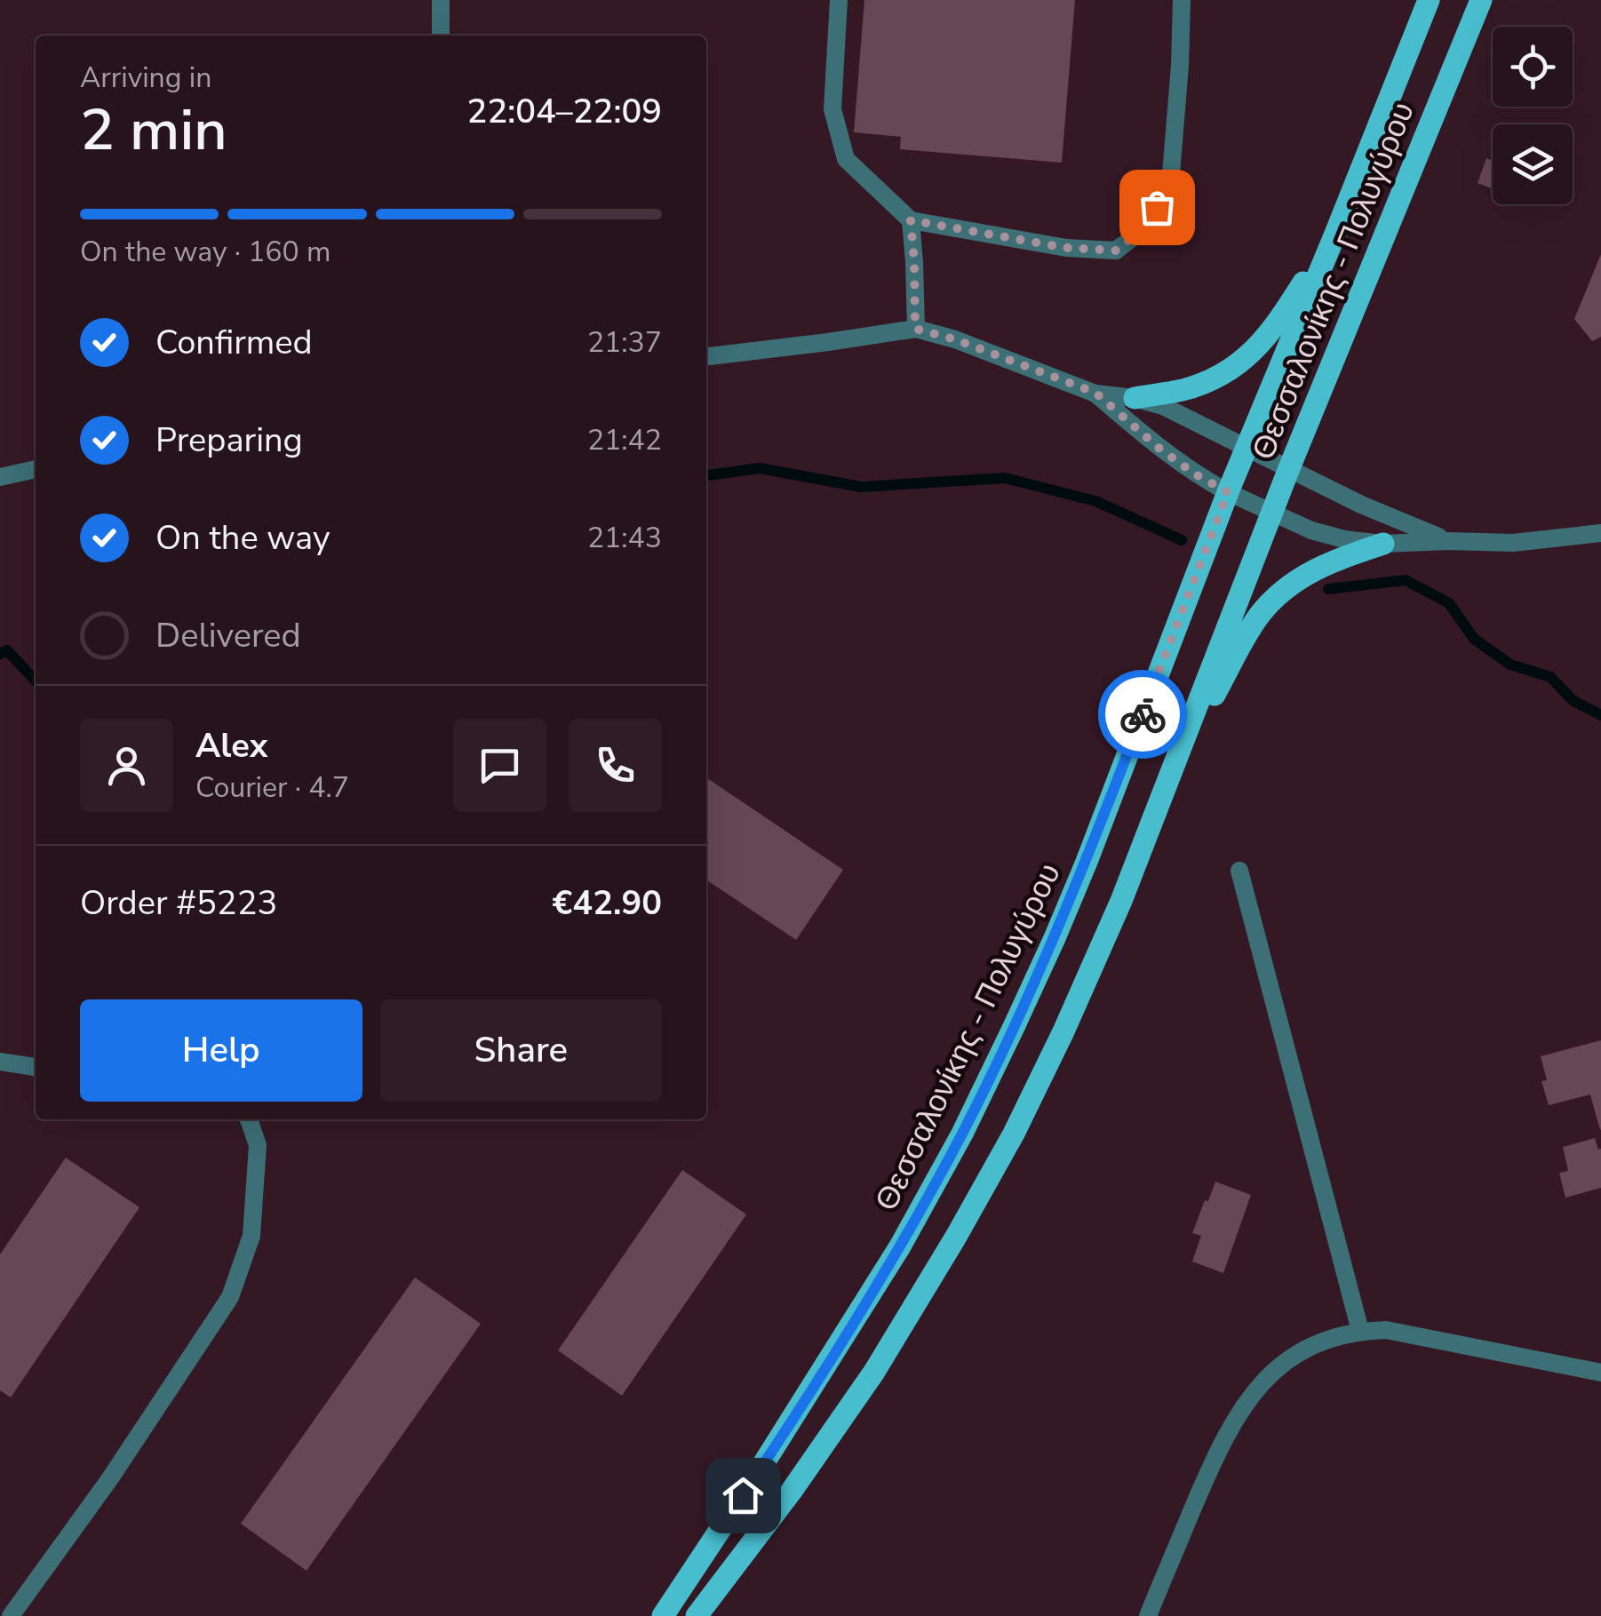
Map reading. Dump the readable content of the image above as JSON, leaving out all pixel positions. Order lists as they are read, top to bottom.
{
  "streets": {
    "main road": ["Θεσσαλονίκης - Πολυγύρου"]
  },
  "page": {
    "heading": ["2 min", "Arriving in", "22:04–22:09"],
    "panel": [
      "Alex",
      "Courier · 4.7",
      "Order #5223",
      "€42.90"
    ],
    "bar": "On the way · 160 m",
    "list": [
      ["Confirmed", "21:37"],
      ["Preparing", "21:42"],
      ["On the way", "21:43"],
      "Delivered"
    ],
    "buttons": ["Help", "Share"]
  }
}
